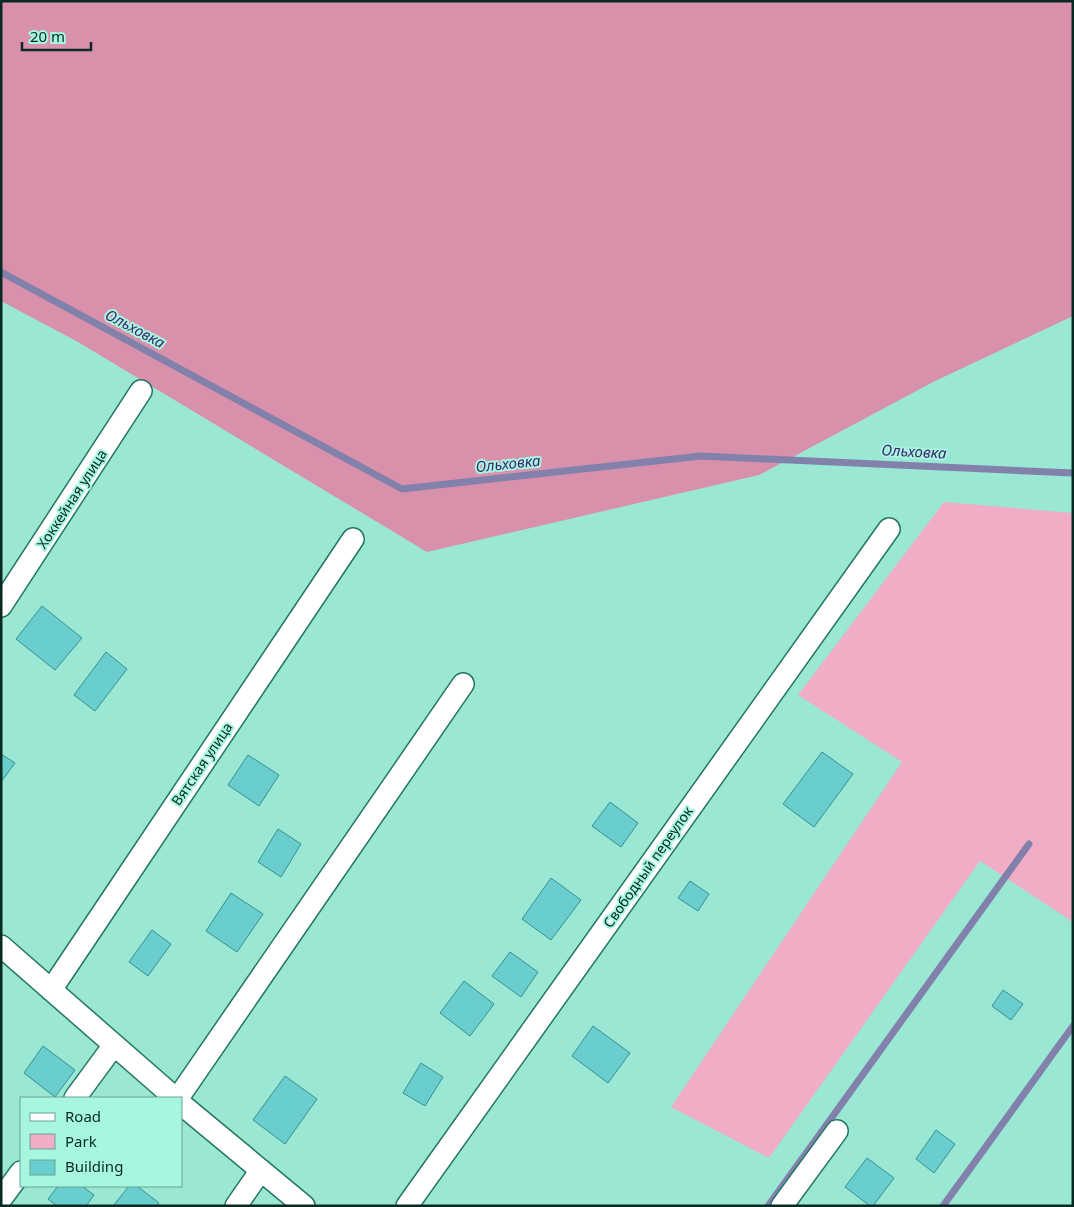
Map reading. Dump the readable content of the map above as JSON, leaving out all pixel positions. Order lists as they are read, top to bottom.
{
  "streets": {
    "street": ["Хоккейная улица", "Вятская улица", "Свободный переулок"]
  },
  "water": ["Ольховка"],
  "legend": ["Road", "Park", "Building"],
  "scale_bar": "20 m"
}
